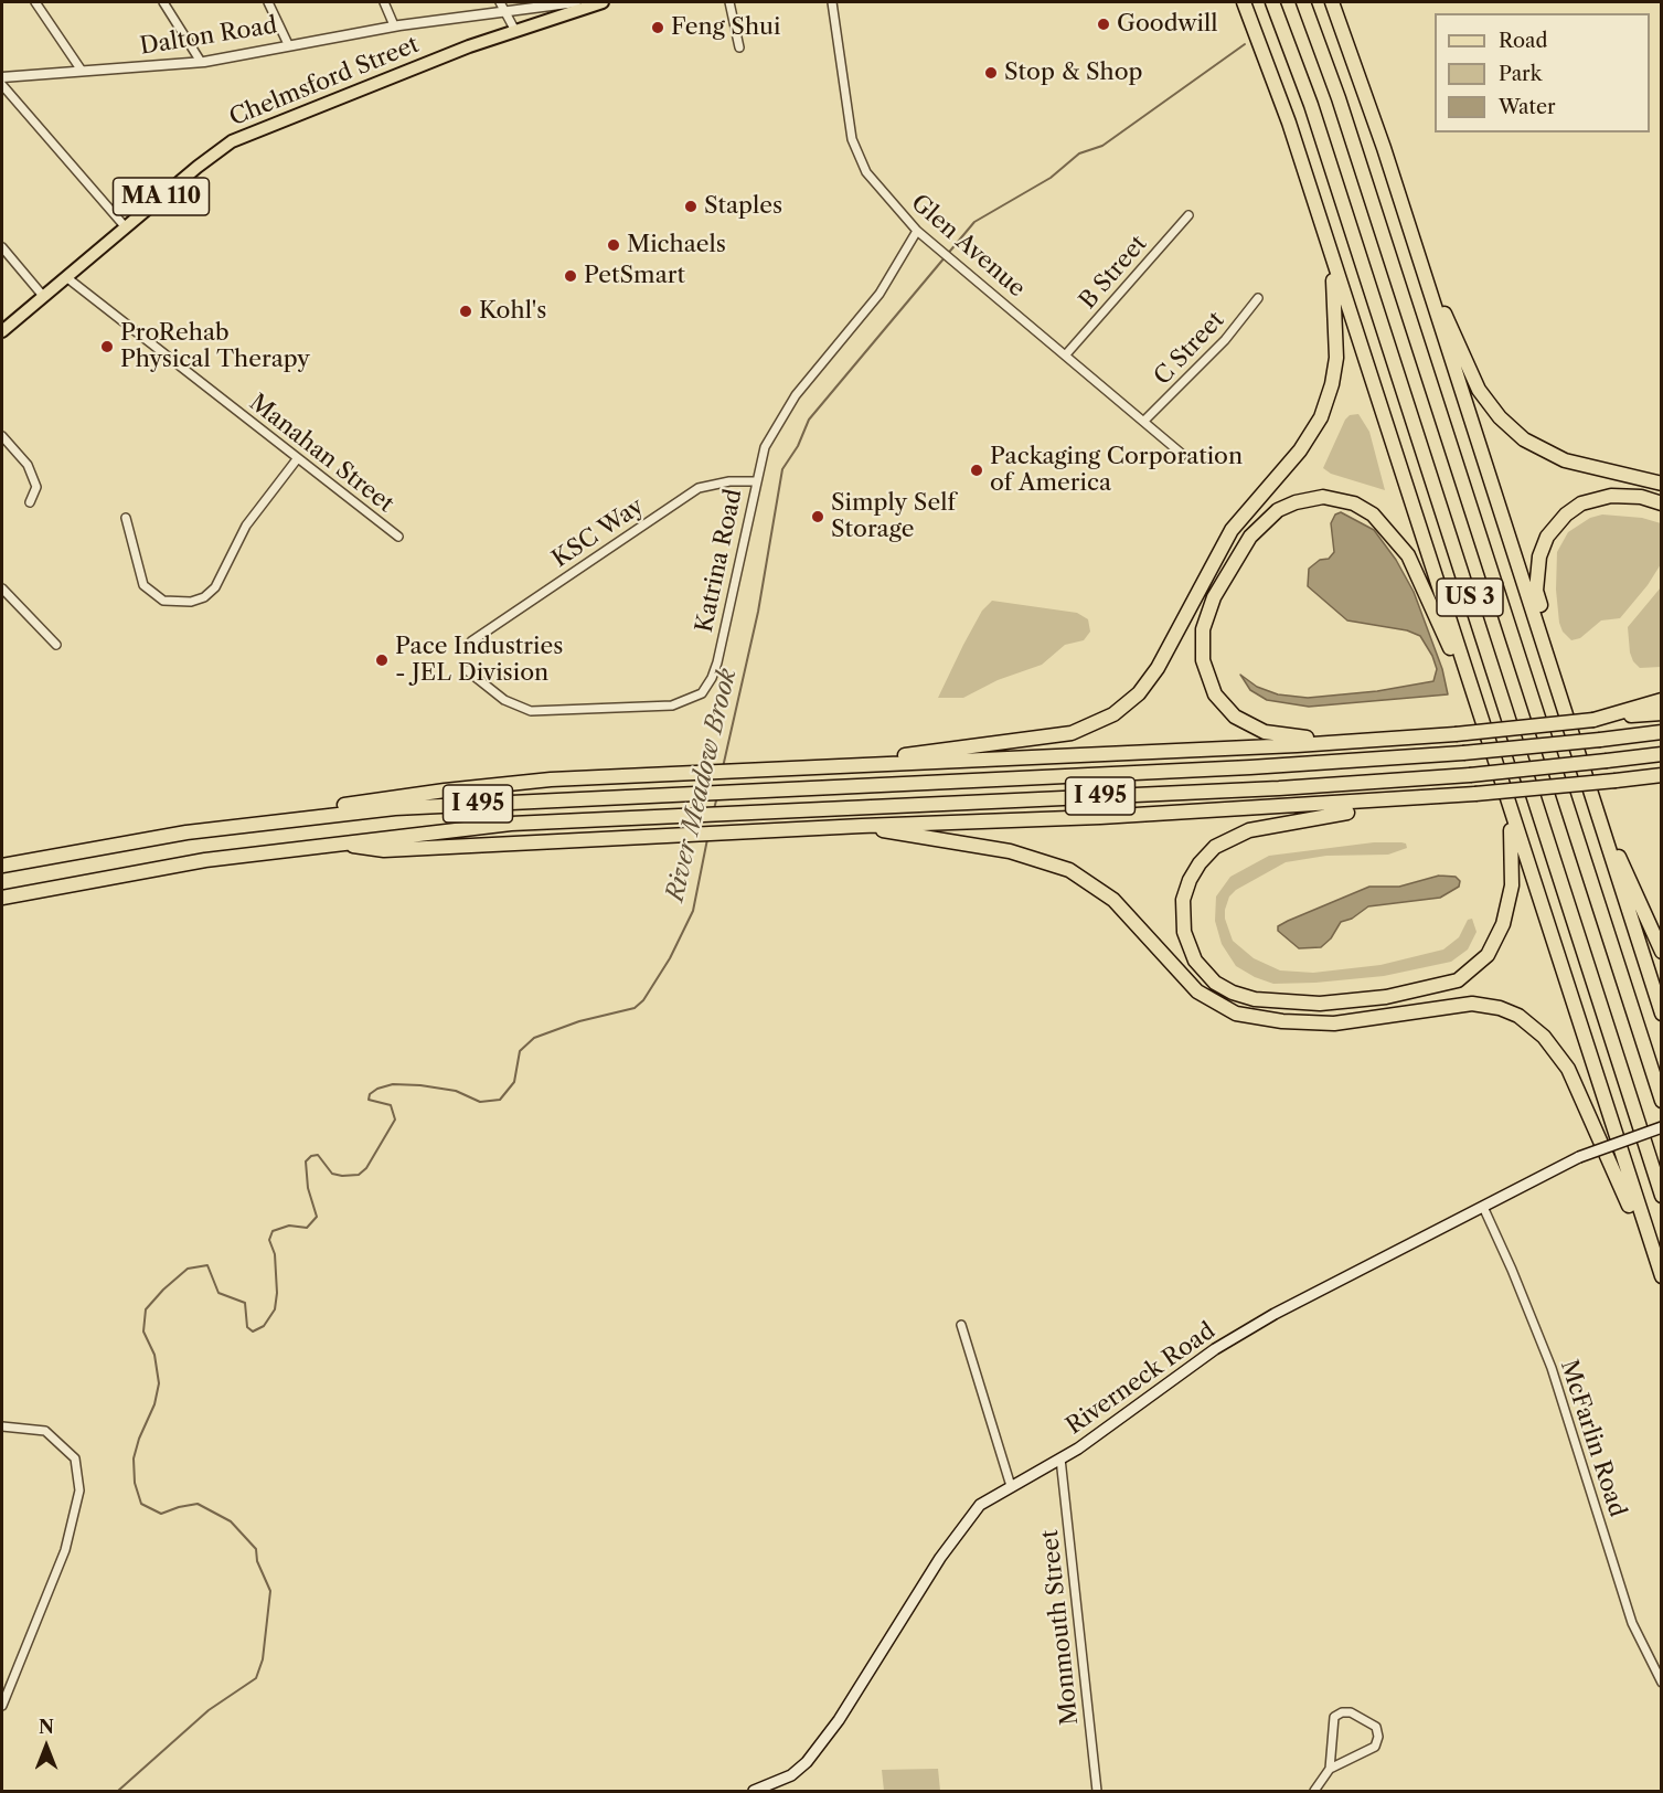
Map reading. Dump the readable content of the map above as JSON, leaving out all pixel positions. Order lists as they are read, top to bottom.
{
  "streets": {
    "highway": ["US 3", "I 495"],
    "main road": ["Chelmsford Street", "MA 110", "Riverneck Road"],
    "street": [
      "Dalton Road",
      "Glen Avenue",
      "B Street",
      "C Street",
      "Manahan Street",
      "KSC Way",
      "Katrina Road",
      "McFarlin Road",
      "Monmouth Street"
    ]
  },
  "crossings": [
    ["Chelmsford Street", "Manahan Street"],
    ["Glen Avenue", "B Street"],
    ["Glen Avenue", "C Street"],
    ["Glen Avenue", "Katrina Road"],
    ["KSC Way", "Katrina Road"],
    ["Riverneck Road", "McFarlin Road"],
    ["Riverneck Road", "Monmouth Street"]
  ],
  "water": ["River Meadow Brook"],
  "places": [
    "Goodwill",
    "Feng Shui",
    "Stop & Shop",
    "Staples",
    "Michaels",
    "PetSmart",
    "Kohl's",
    "ProRehab Physical Therapy",
    "Packaging Corporation of America",
    "Simply Self Storage",
    "Pace Industries - JEL Division"
  ],
  "legend": ["Road", "Park", "Water"],
  "north": "top"
}
